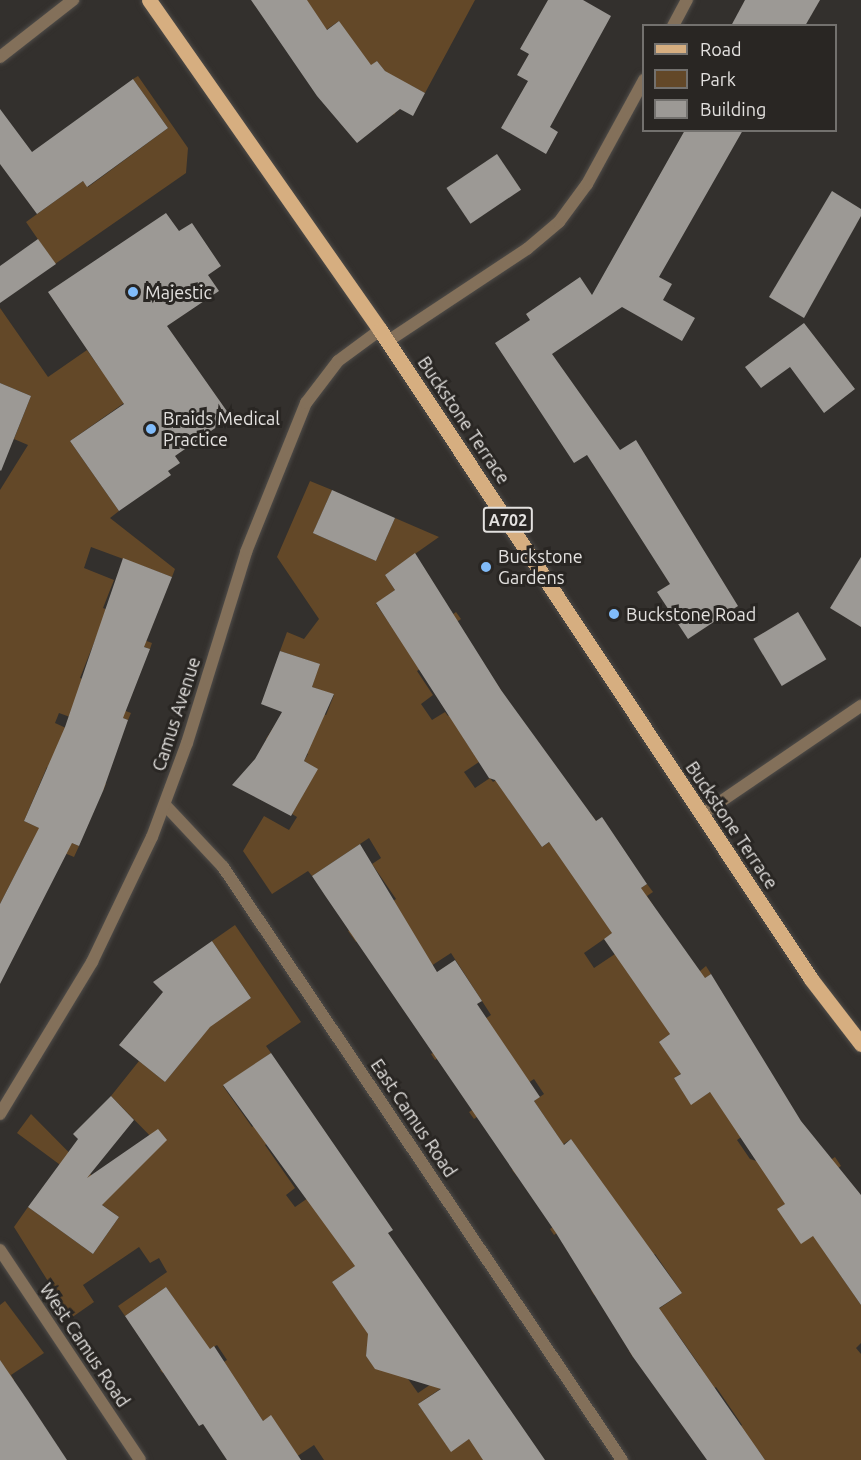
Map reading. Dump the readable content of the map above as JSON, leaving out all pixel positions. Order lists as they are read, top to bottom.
{
  "streets": {
    "main road": ["Buckstone Terrace", "A702"],
    "street": ["Camus Avenue", "East Camus Road", "West Camus Road"]
  },
  "crossings": [
    ["Buckstone Terrace", "Camus Avenue"],
    ["Camus Avenue", "East Camus Road"]
  ],
  "places": [
    "Majestic",
    "Braids Medical Practice",
    "Buckstone Gardens",
    "Buckstone Road"
  ],
  "legend": ["Road", "Park", "Building"]
}
